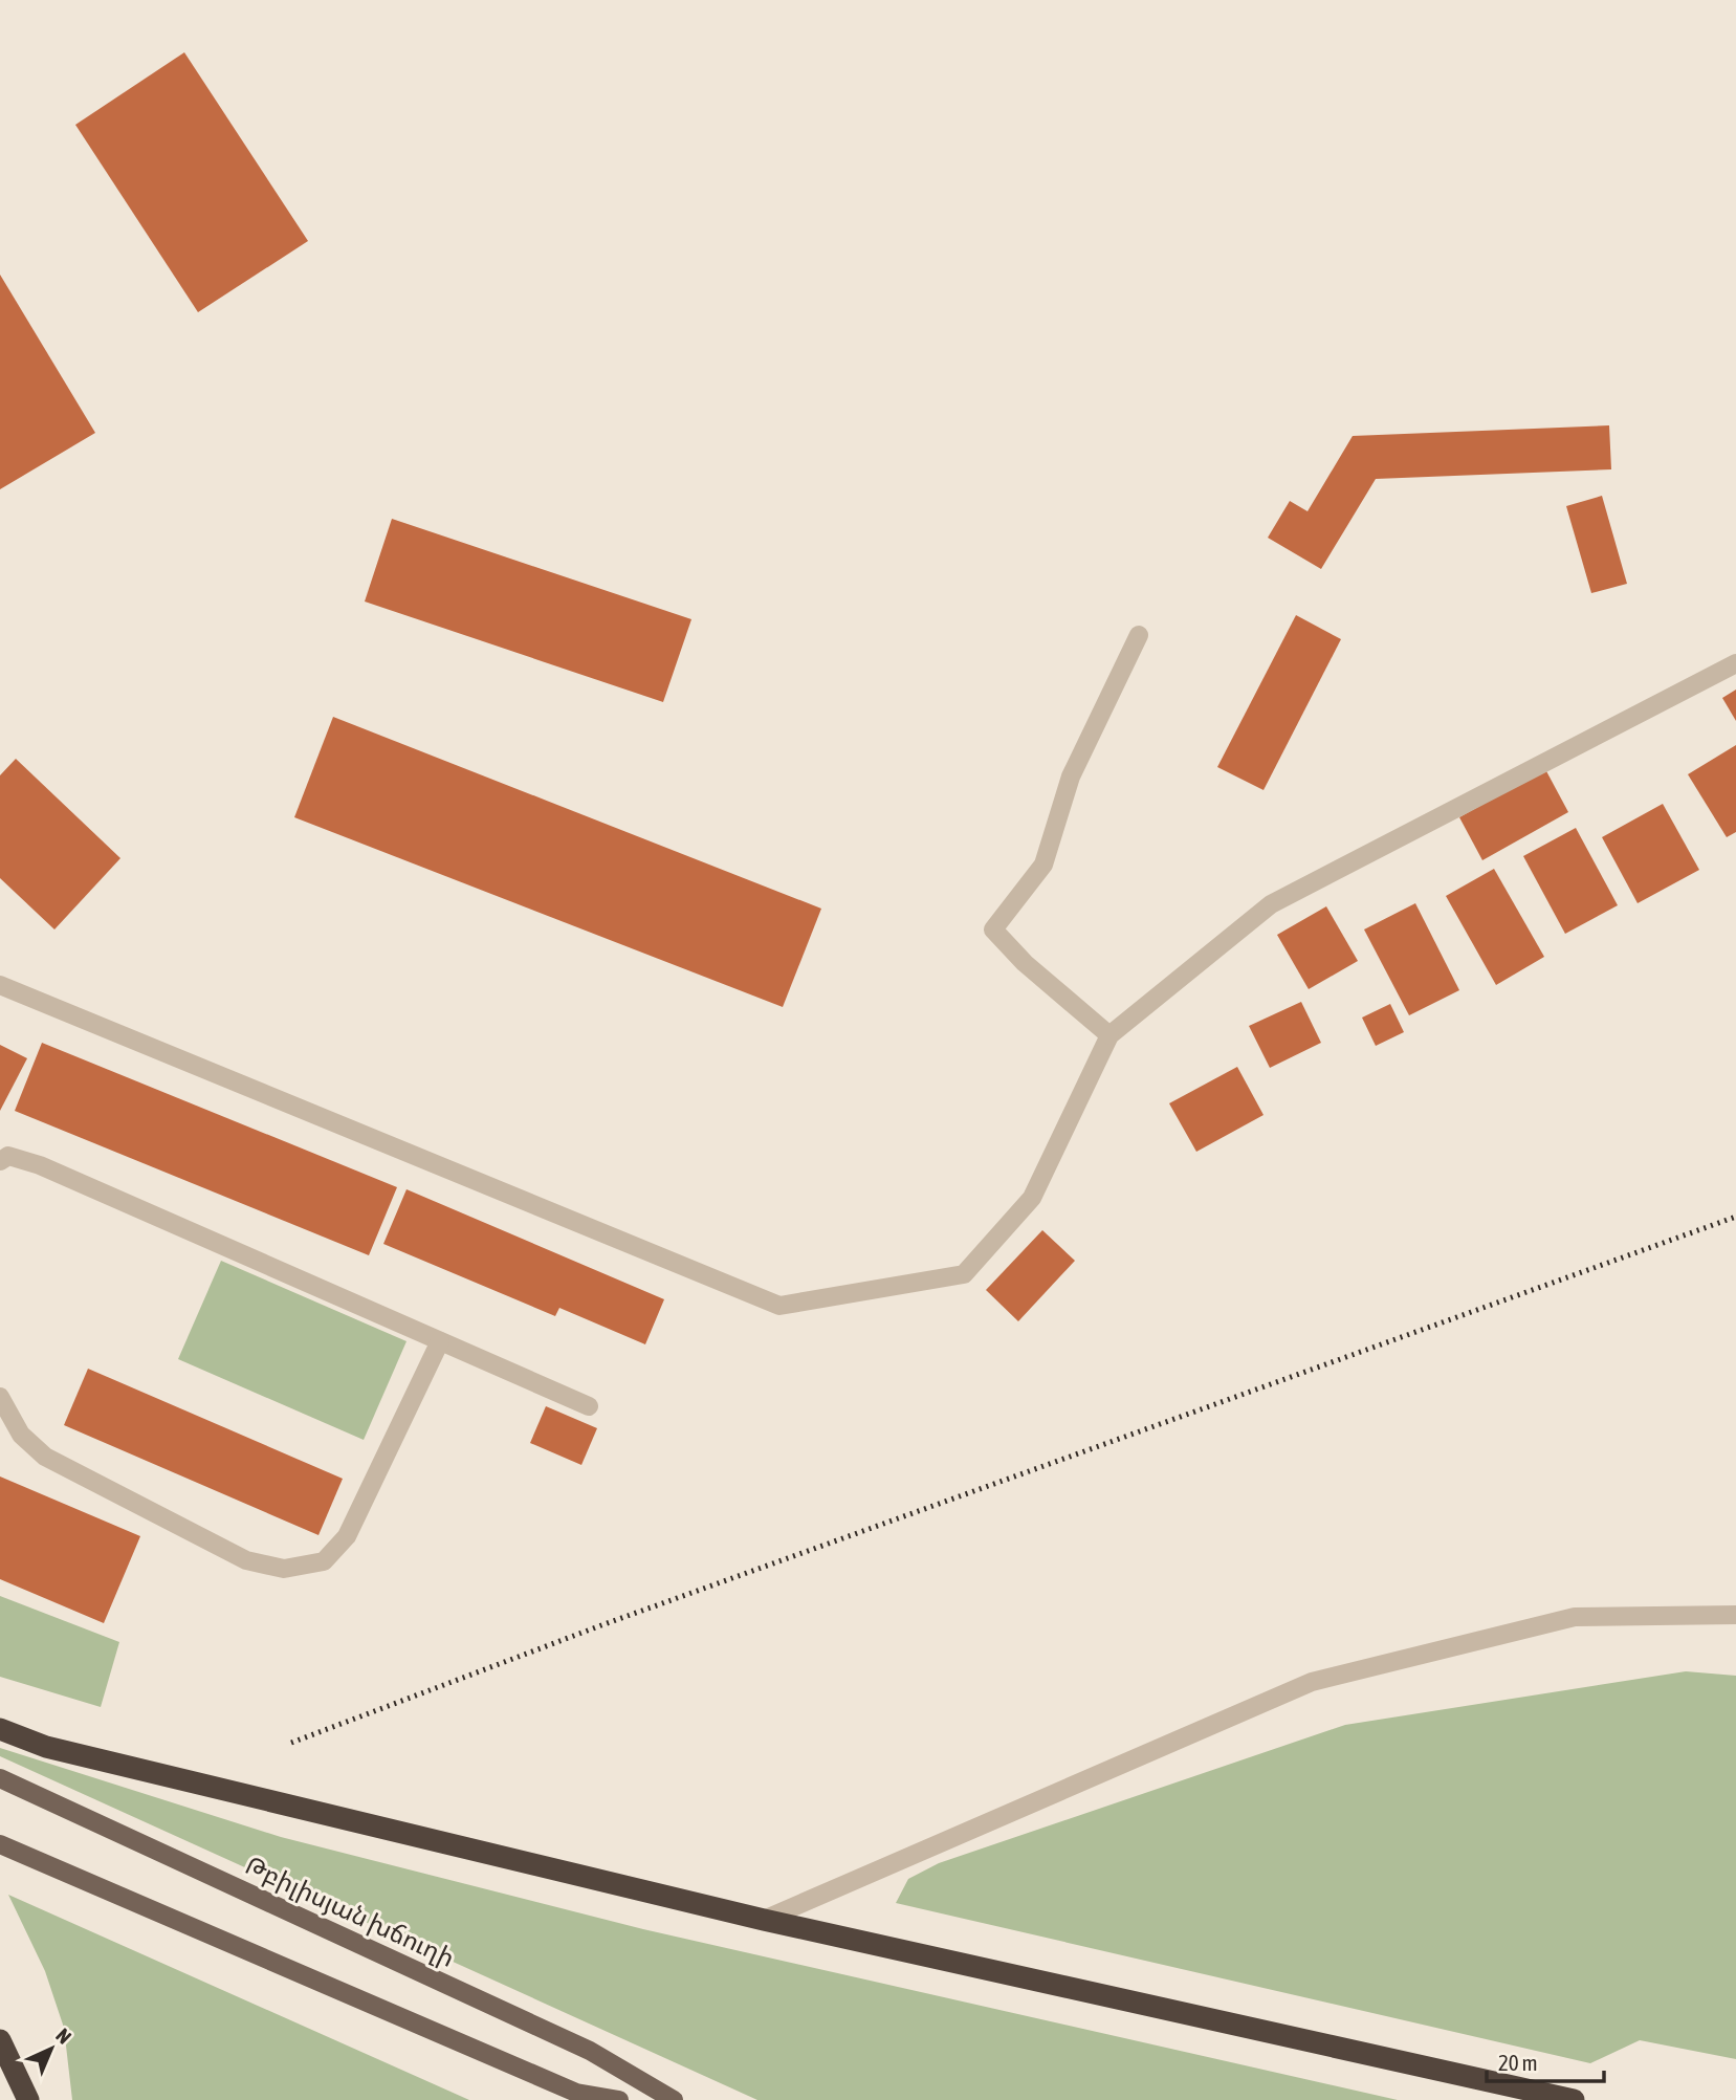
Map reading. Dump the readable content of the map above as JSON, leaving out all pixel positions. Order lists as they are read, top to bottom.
{
  "streets": {
    "main road": ["Թբիլիսյան խճուղի"]
  },
  "scale_bar": "20 m",
  "north": "top right"
}
